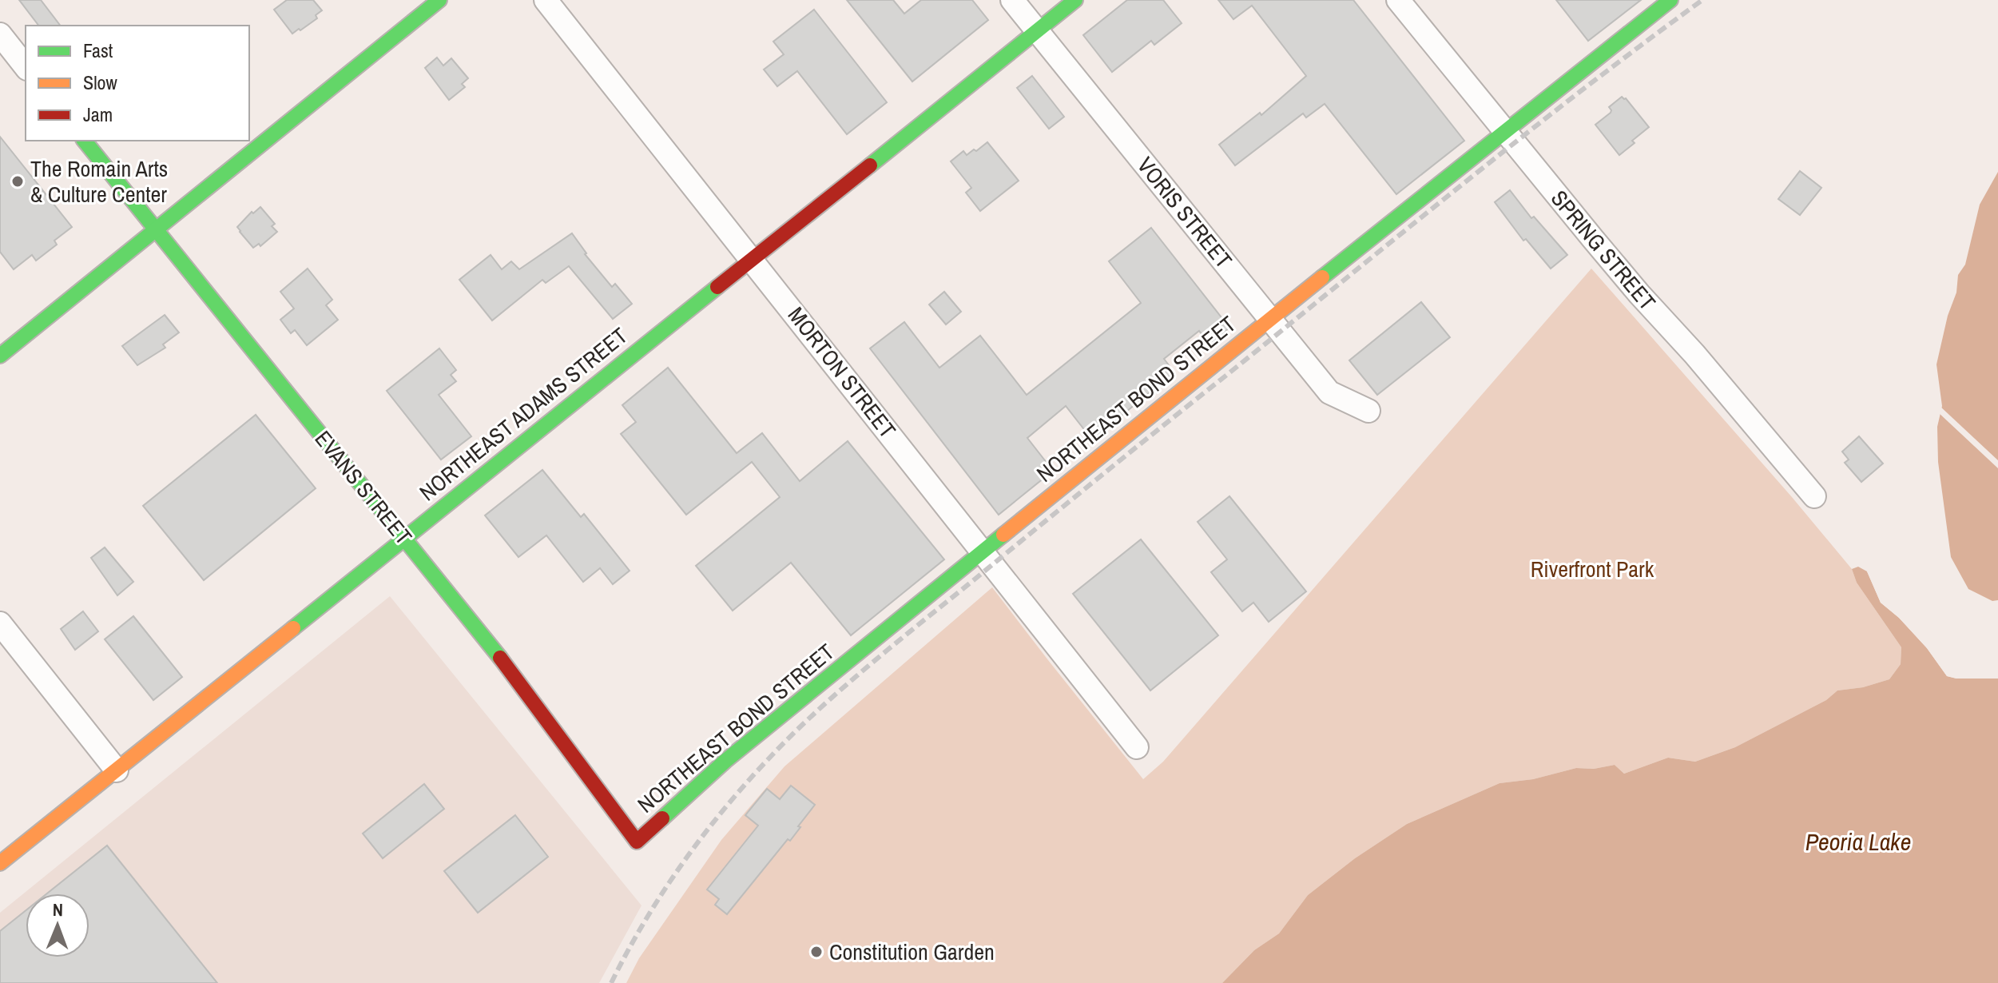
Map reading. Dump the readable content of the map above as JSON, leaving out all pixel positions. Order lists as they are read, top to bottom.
{
  "streets": {
    "street": [
      "VORIS STREET",
      "SPRING STREET",
      "MORTON STREET",
      "NORTHEAST BOND STREET",
      "NORTHEAST ADAMS STREET",
      "EVANS STREET"
    ]
  },
  "crossings": [
    ["VORIS STREET", "NORTHEAST BOND STREET"],
    ["VORIS STREET", "NORTHEAST ADAMS STREET"],
    ["SPRING STREET", "NORTHEAST BOND STREET"],
    ["MORTON STREET", "NORTHEAST BOND STREET"],
    ["MORTON STREET", "NORTHEAST ADAMS STREET"],
    ["NORTHEAST BOND STREET", "EVANS STREET"],
    ["NORTHEAST ADAMS STREET", "EVANS STREET"]
  ],
  "water": ["Peoria Lake"],
  "parks": ["Riverfront Park"],
  "places": ["The Romain Arts & Culture Center", "Constitution Garden"],
  "legend": ["Fast", "Slow", "Jam"],
  "north": "top"
}
